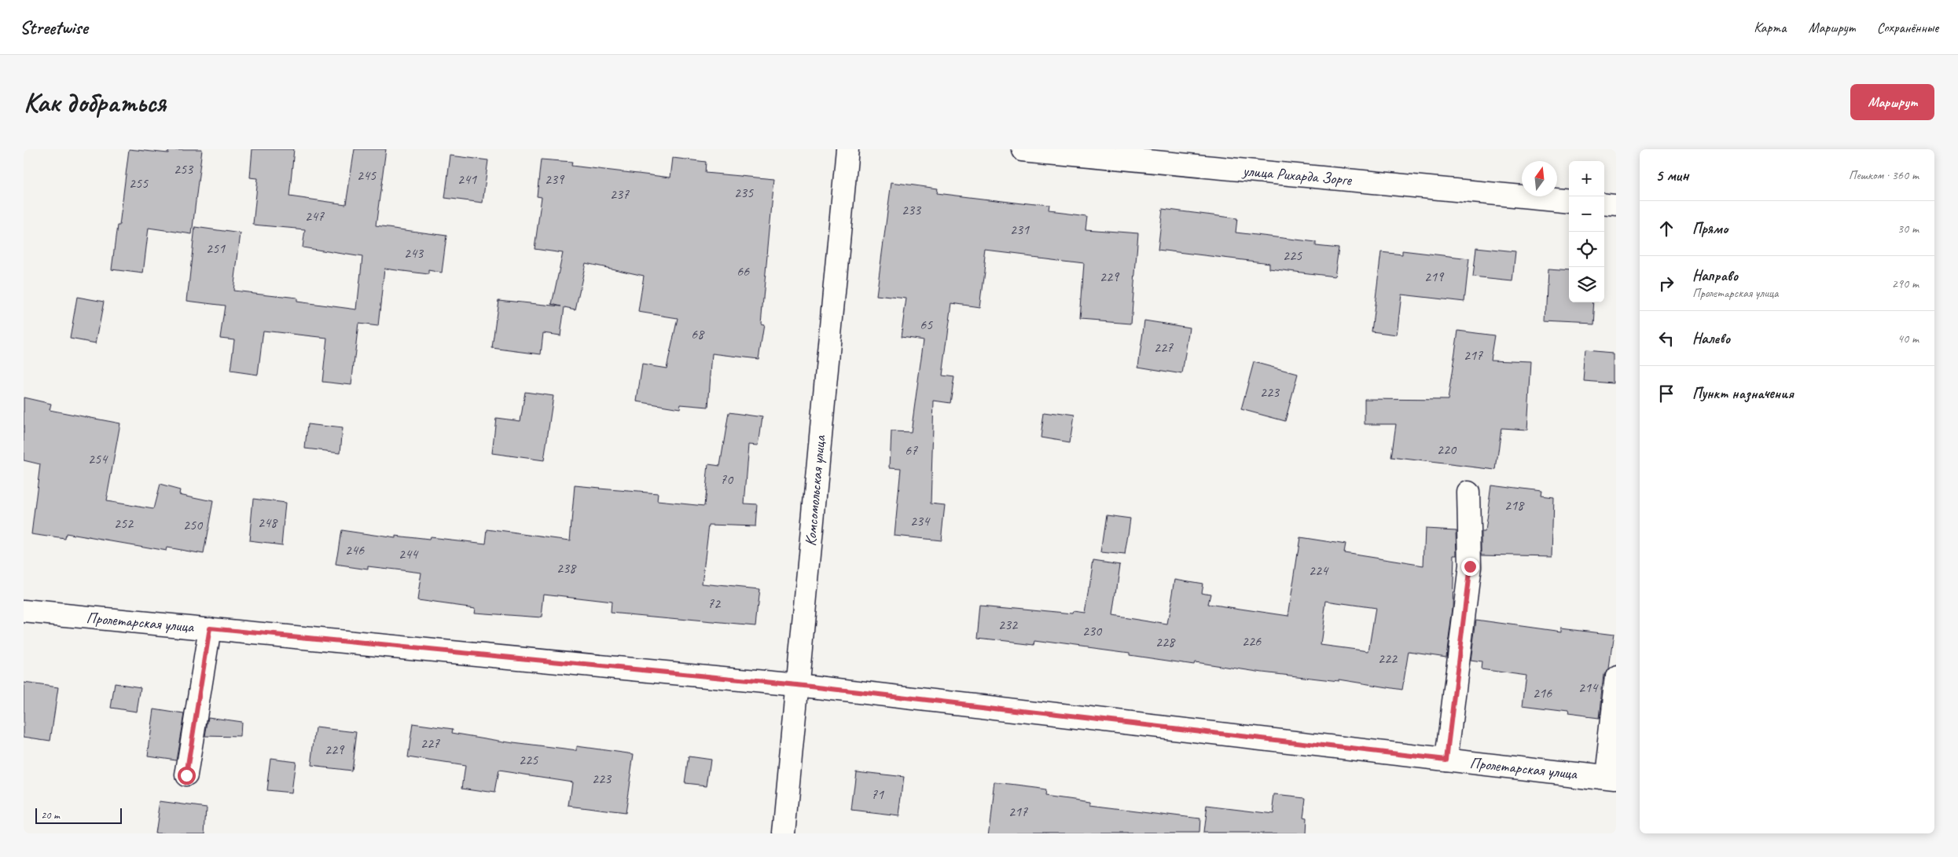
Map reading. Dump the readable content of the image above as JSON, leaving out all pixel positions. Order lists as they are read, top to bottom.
{
  "streets": {
    "street": ["улица Рихарда Зорге", "Комсомольская улица", "Пролетарская улица"]
  },
  "crossings": [
    ["Комсомольская улица", "Пролетарская улица"]
  ],
  "house_numbers": [
    "253",
    "245",
    "241",
    "239",
    "255",
    "235",
    "237",
    "233",
    "247",
    "231",
    "251",
    "243",
    "225",
    "66",
    "229",
    "219",
    "65",
    "68",
    "227",
    "217",
    "223",
    "220",
    "67",
    "254",
    "70",
    "218",
    "234",
    "248",
    "252",
    "250",
    "246",
    "244",
    "238",
    "224",
    "72",
    "232",
    "230",
    "226",
    "228",
    "222",
    "214",
    "216",
    "227",
    "229",
    "225",
    "223",
    "71",
    "217"
  ],
  "scale_bar": "20 m",
  "north": "top",
  "page": {
    "header": "Streetwise",
    "nav": ["Карта", "Маршрут", "Сохранённые"],
    "buttons": "Маршрут",
    "title": "Как добраться",
    "heading": ["5 мин", "Пешком · 360 m"],
    "map_buttons": ["+", "−"],
    "list": [
      ["Прямо", "30 m"],
      ["Направо", "Пролетарская улица", "290 m"],
      ["Налево", "40 m"],
      "Пункт назначения"
    ],
    "scale": "20 m"
  }
}
